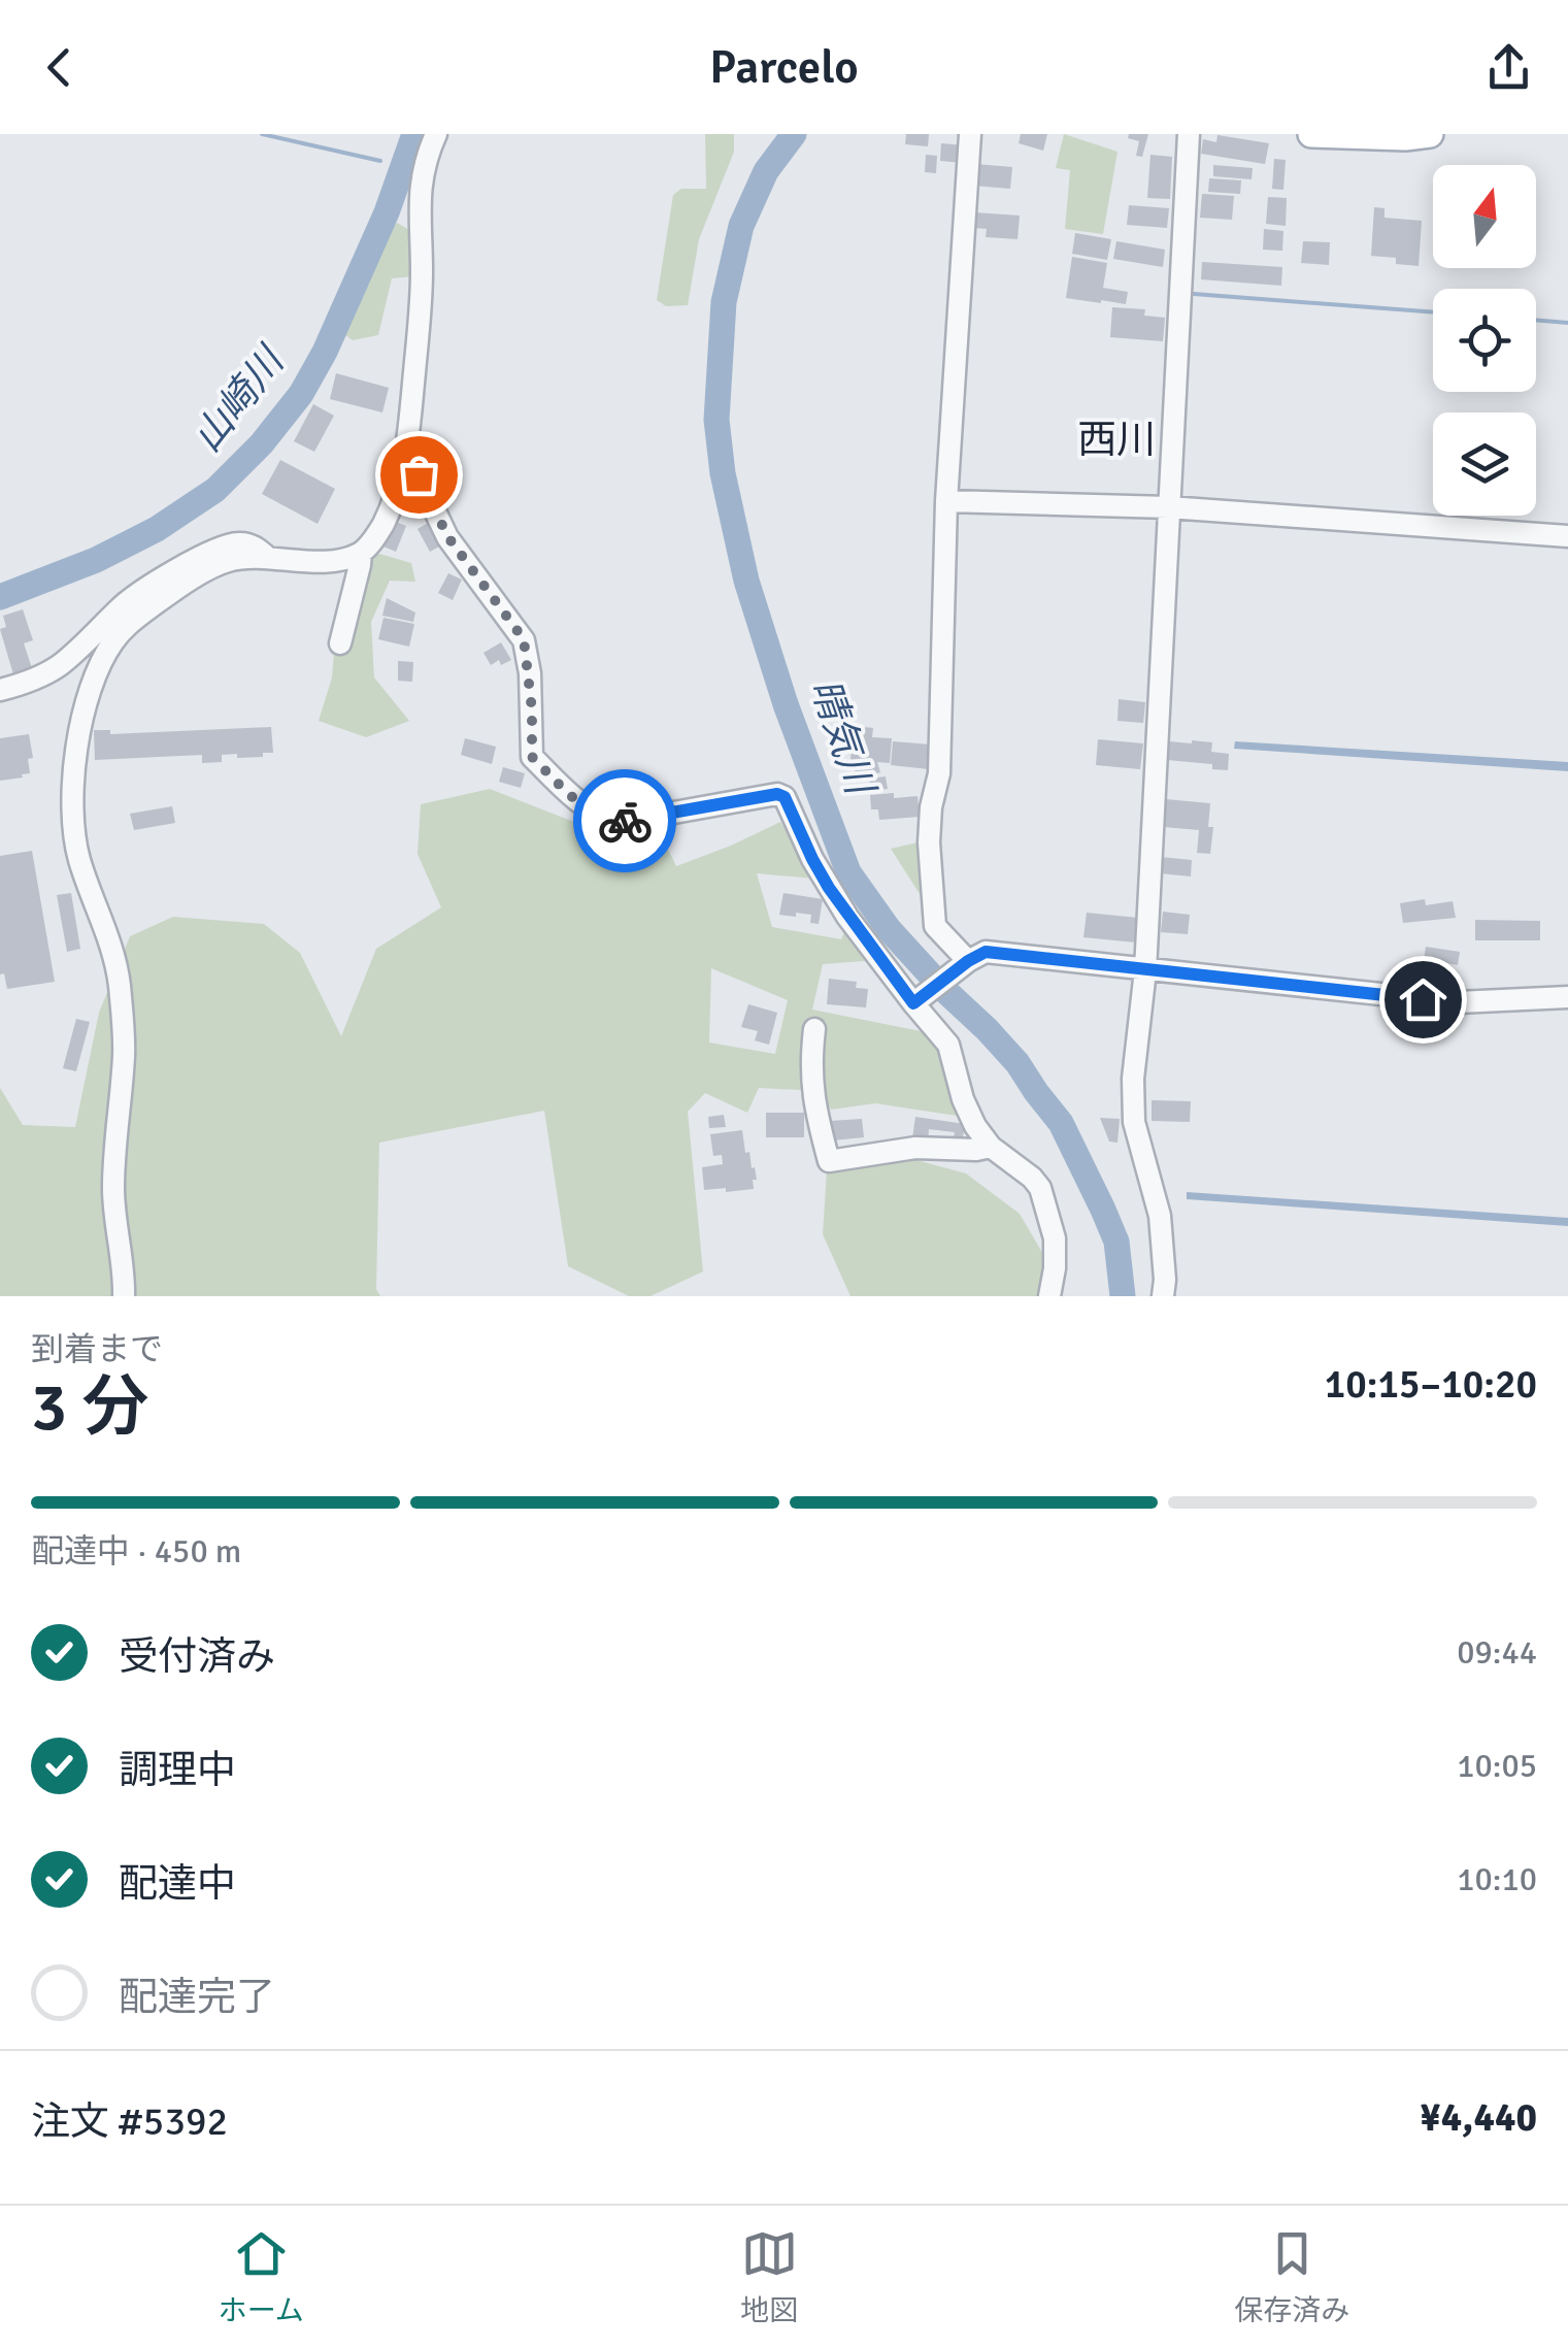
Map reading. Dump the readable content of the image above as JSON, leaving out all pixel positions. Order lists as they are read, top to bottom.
{
  "districts": ["西川"],
  "water": ["山崎川", "晴気川"],
  "north": "top",
  "page": {
    "header": "Parcelo",
    "heading": ["3 分", "到着まで", "10:15–10:20"],
    "panel": ["注文 #5392", "¥4,440"],
    "bar": "配達中 · 450 m",
    "list": [
      ["受付済み", "09:44"],
      ["調理中", "10:05"],
      ["配達中", "10:10"],
      "配達完了"
    ],
    "tabs": ["ホーム", "地図", "保存済み"]
  }
}
